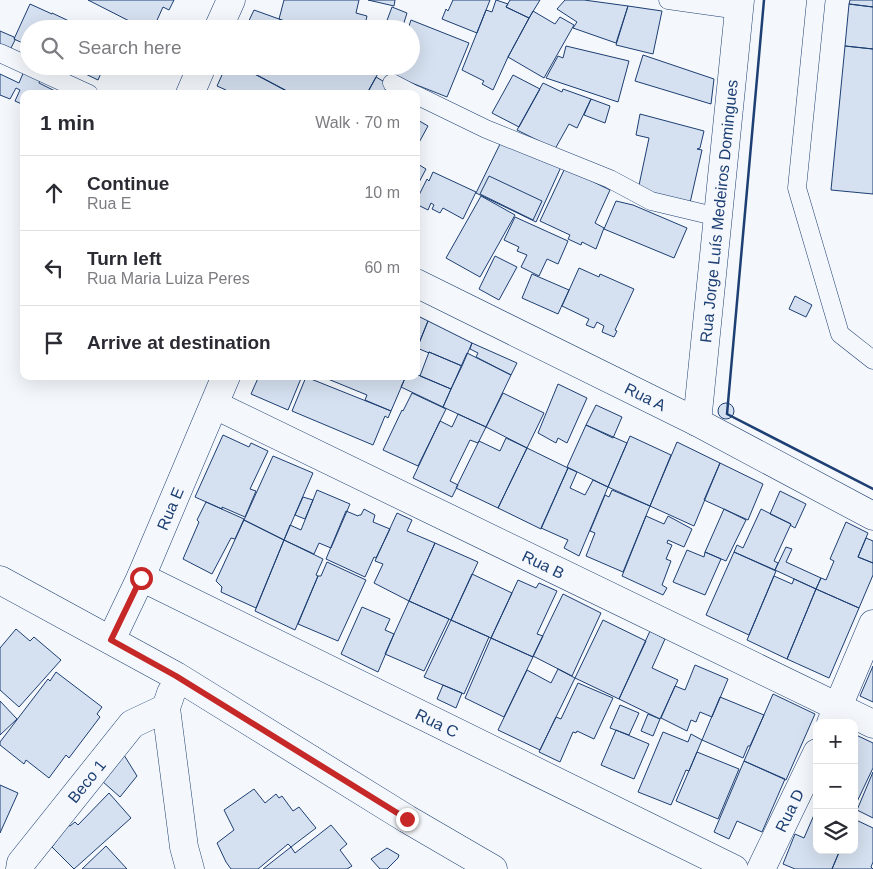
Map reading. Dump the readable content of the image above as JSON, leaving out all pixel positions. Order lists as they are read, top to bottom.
{
  "streets": {
    "street": [
      "Rua Jorge Luís Medeiros Domingues",
      "Rua A",
      "Rua E",
      "Rua B",
      "Rua C",
      "Beco 1",
      "Rua D"
    ]
  },
  "crossings": [
    ["Rua Jorge Luís Medeiros Domingues", "Rua A"],
    ["Rua E", "Rua B"],
    ["Rua E", "Rua C"]
  ],
  "page": {
    "search": "Search here",
    "heading": ["1 min", "Walk · 70 m"],
    "list": [
      ["Continue", "Rua E", "10 m"],
      ["Turn left", "Rua Maria Luiza Peres", "60 m"],
      "Arrive at destination"
    ],
    "map_buttons": ["+", "−"]
  }
}
